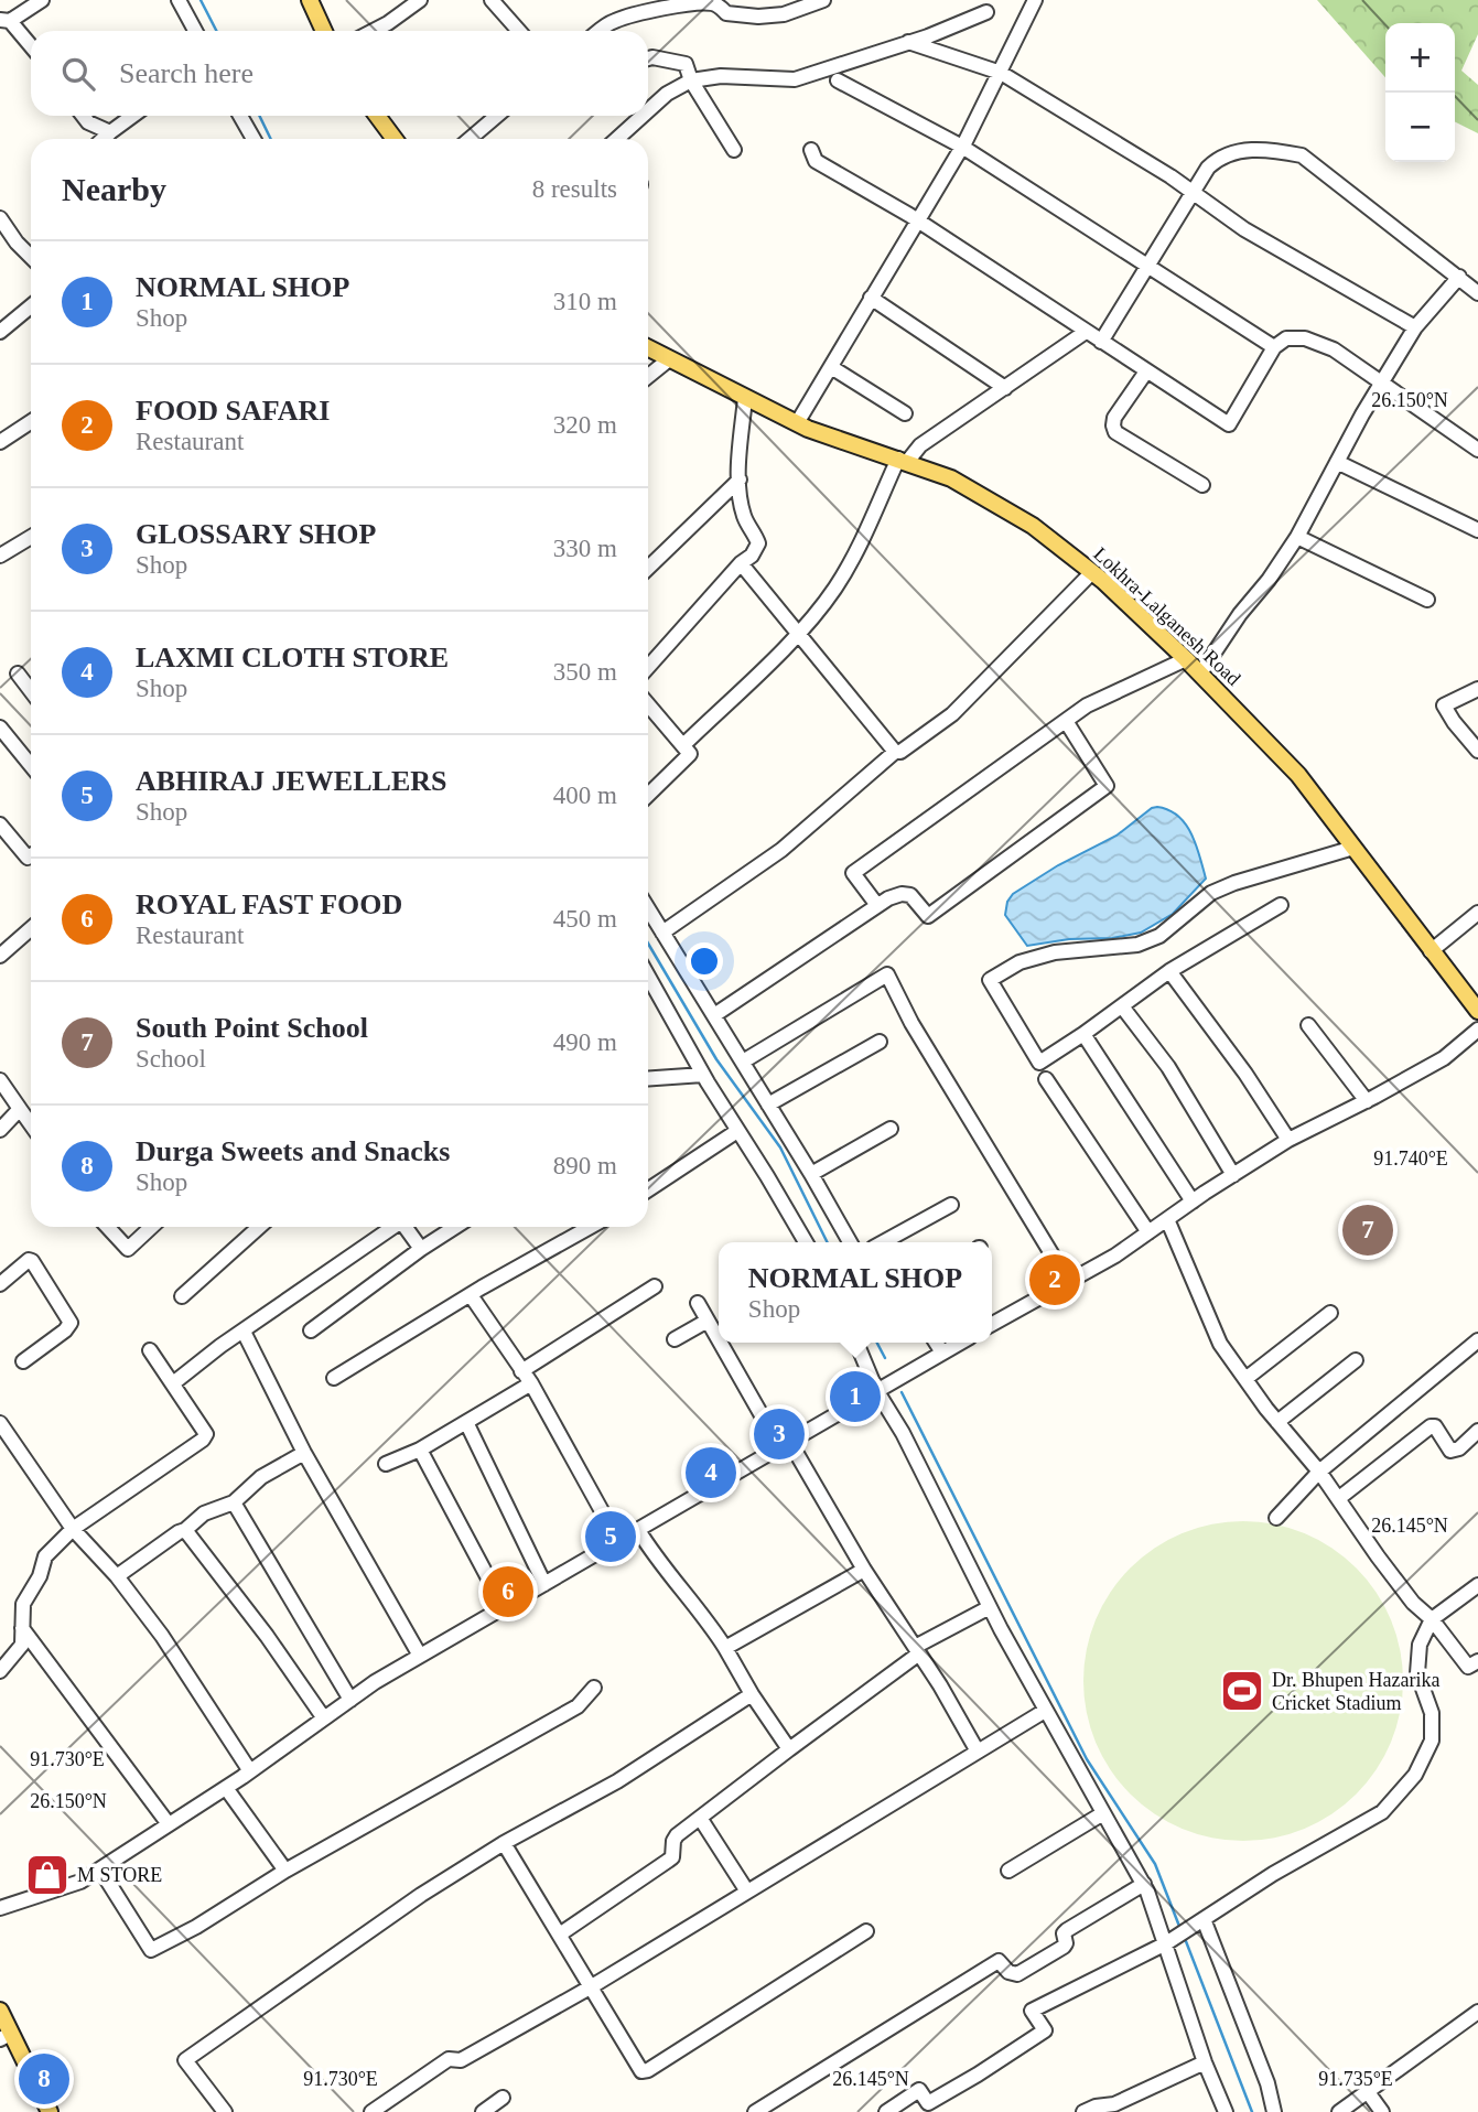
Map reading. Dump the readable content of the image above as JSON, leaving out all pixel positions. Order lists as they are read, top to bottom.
{
  "streets": {
    "main road": ["Lokhra-Lalganesh Road"]
  },
  "places": {
    "sports": ["Dr. Bhupen Hazarika Cricket Stadium"],
    "shop": ["M STORE"]
  },
  "page": {
    "map_buttons": ["+", "−"],
    "search": "Search here",
    "heading": ["Nearby", "8 results"],
    "list": [
      {
        "mark": "1",
        "name": "NORMAL SHOP",
        "note": "Shop",
        "value": "310 m"
      },
      {
        "mark": "2",
        "name": "FOOD SAFARI",
        "note": "Restaurant",
        "value": "320 m"
      },
      {
        "mark": "3",
        "name": "GLOSSARY SHOP",
        "note": "Shop",
        "value": "330 m"
      },
      {
        "mark": "4",
        "name": "LAXMI CLOTH STORE",
        "note": "Shop",
        "value": "350 m"
      },
      {
        "mark": "5",
        "name": "ABHIRAJ JEWELLERS",
        "note": "Shop",
        "value": "400 m"
      },
      {
        "mark": "6",
        "name": "ROYAL FAST FOOD",
        "note": "Restaurant",
        "value": "450 m"
      },
      {
        "mark": "7",
        "name": "South Point School",
        "note": "School",
        "value": "490 m"
      },
      {
        "mark": "8",
        "name": "Durga Sweets and Snacks",
        "note": "Shop",
        "value": "890 m"
      }
    ],
    "pins": [
      "7",
      "2",
      "1",
      "3",
      "4",
      "5",
      "6",
      "8"
    ],
    "popup": ["NORMAL SHOP", "Shop"]
  },
  "coordinates": [
    "26.150°N",
    "91.740°E",
    "26.145°N",
    "91.730°E",
    "91.735°E"
  ]
}
